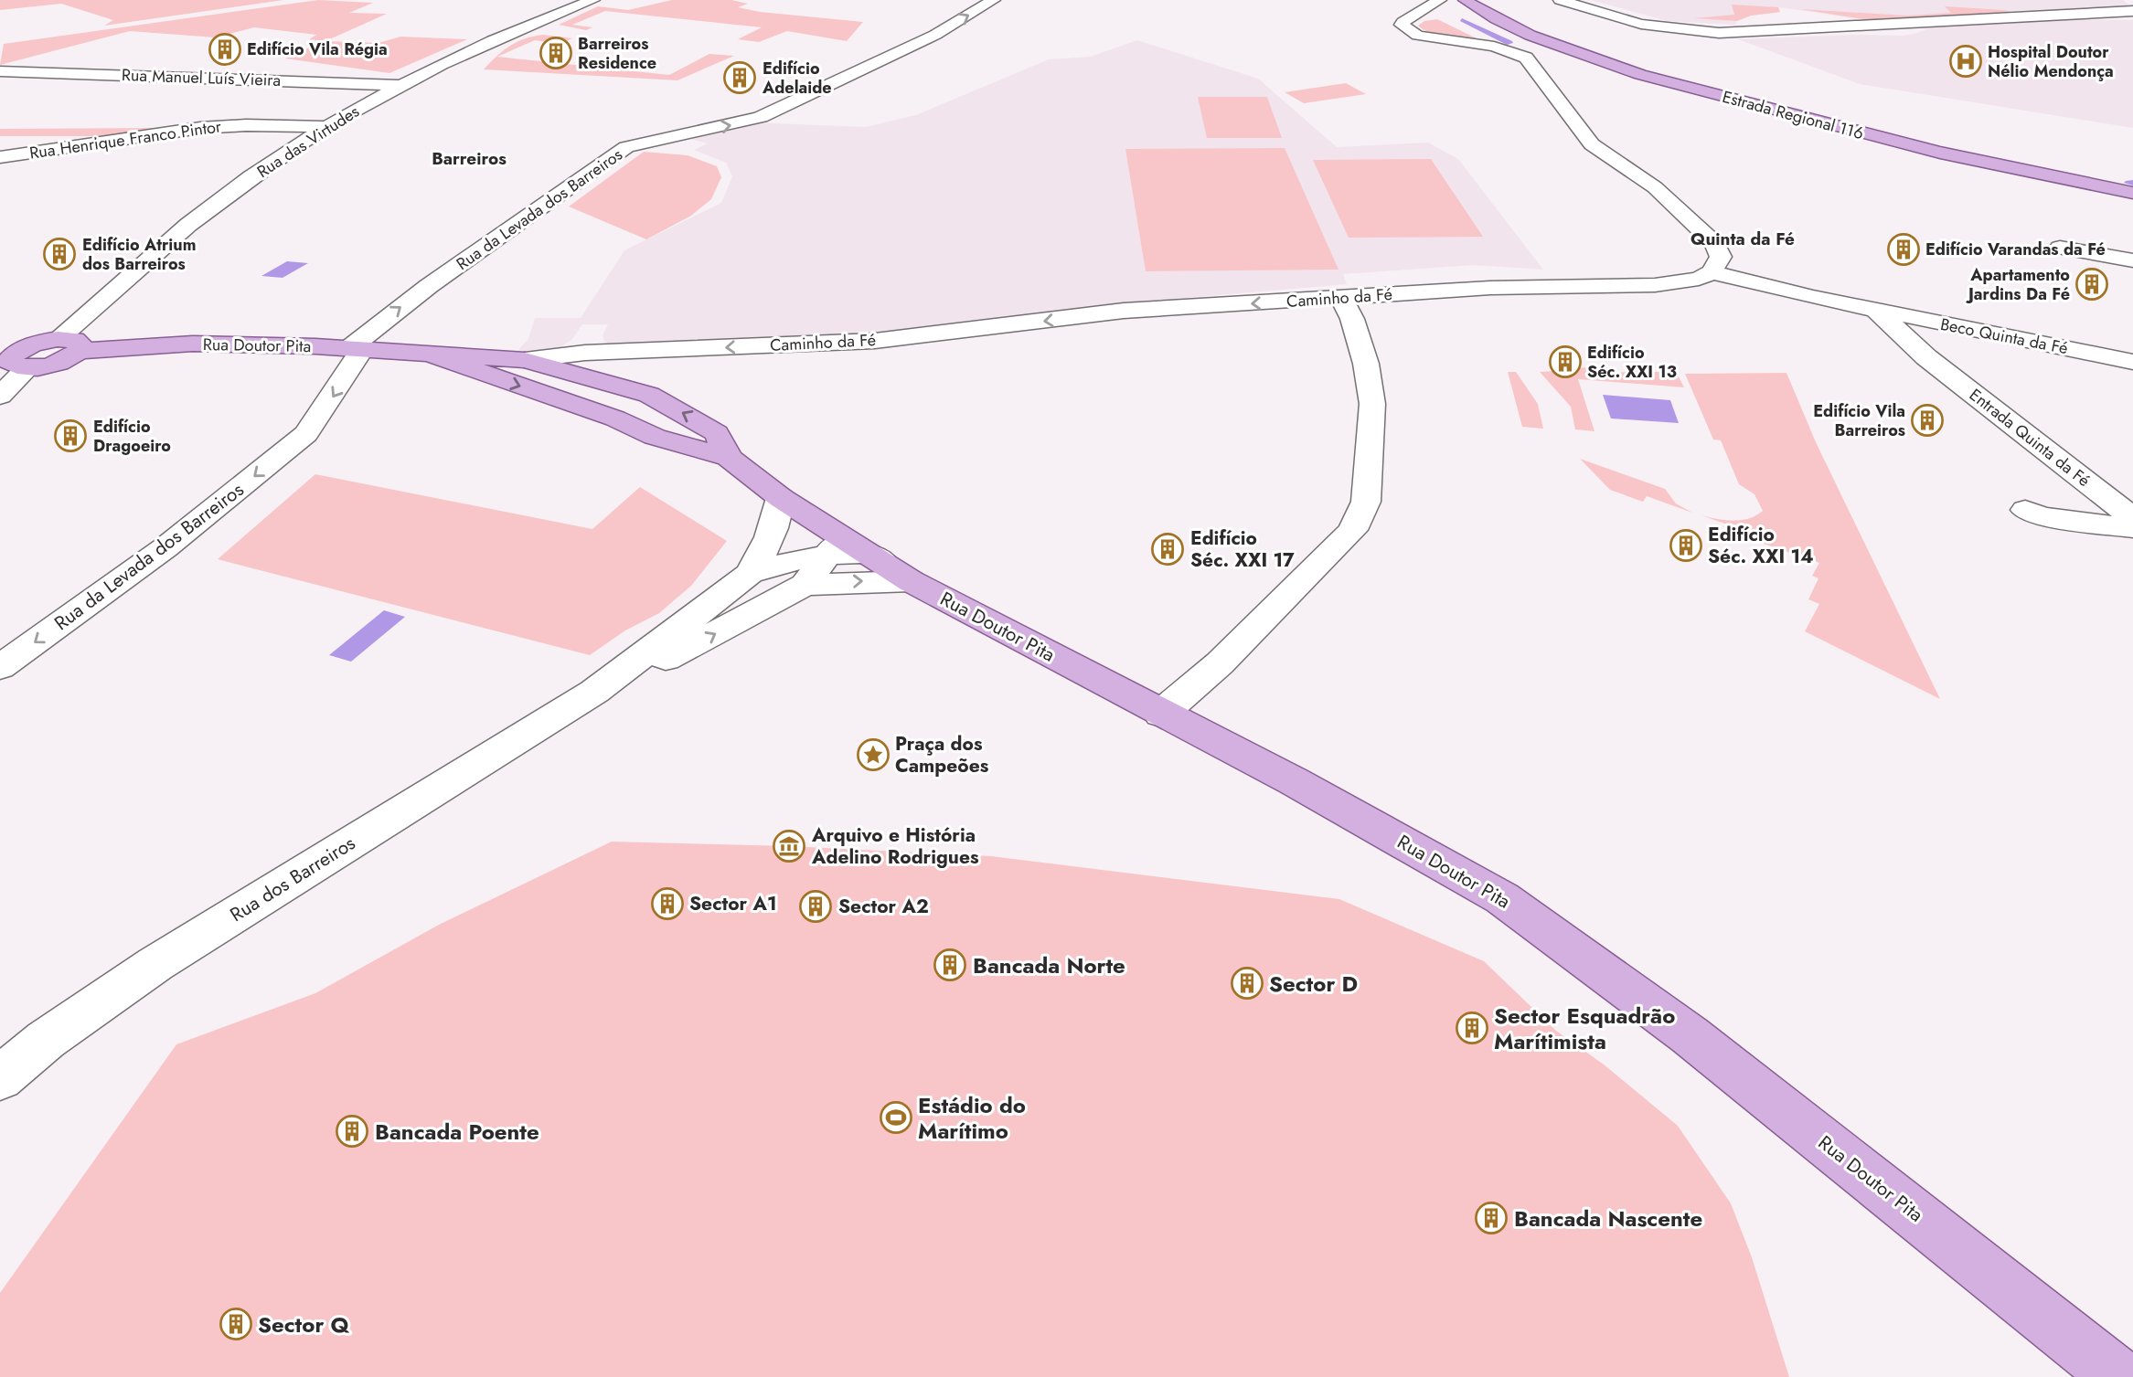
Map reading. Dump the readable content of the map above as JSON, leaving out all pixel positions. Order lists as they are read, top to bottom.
{
  "streets": {
    "main road": ["Estrada Regional 116", "Rua Doutor Pita"],
    "street": [
      "Rua Manuel Luís Vieira",
      "Rua Henrique Franco Pintor",
      "Rua das Virtudes",
      "Rua da Levada dos Barreiros",
      "Caminho da Fé",
      "Beco Quinta da Fé",
      "Entrada Quinta da Fé",
      "Rua dos Barreiros"
    ]
  },
  "crossings": [
    ["Rua Manuel Luís Vieira", "Rua das Virtudes"],
    ["Rua Henrique Franco Pintor", "Rua das Virtudes"],
    ["Rua das Virtudes", "Rua Doutor Pita"],
    ["Rua da Levada dos Barreiros", "Rua Doutor Pita"],
    ["Caminho da Fé", "Beco Quinta da Fé"],
    ["Caminho da Fé", "Rua Doutor Pita"],
    ["Beco Quinta da Fé", "Entrada Quinta da Fé"],
    ["Rua Doutor Pita", "Rua dos Barreiros"]
  ],
  "one_way": ["Caminho da Fé"],
  "districts": ["Barreiros", "Quinta da Fé"],
  "places": {
    "building": [
      "Edifício Vila Régia",
      "Barreiros Residence",
      "Edifício Adelaide",
      "Edifício Varandas da Fé",
      "Edifício Atrium dos Barreiros",
      "Apartamento Jardins Da Fé",
      "Edifício Séc. XXI 13",
      "Edifício Vila Barreiros",
      "Edifício Dragoeiro",
      "Edifício Séc. XXI 14",
      "Edifício Séc. XXI 17",
      "Sector A1",
      "Sector A2",
      "Bancada Norte",
      "Sector D",
      "Sector Esquadrão Marítimista",
      "Bancada Poente",
      "Bancada Nascente",
      "Sector Q"
    ],
    "hospital": ["Hospital Doutor Nélio Mendonça"],
    "place": ["Praça dos Campeões"],
    "museum": ["Arquivo e História Adelino Rodrigues"],
    "sports": ["Estádio do Marítimo"]
  }
}
